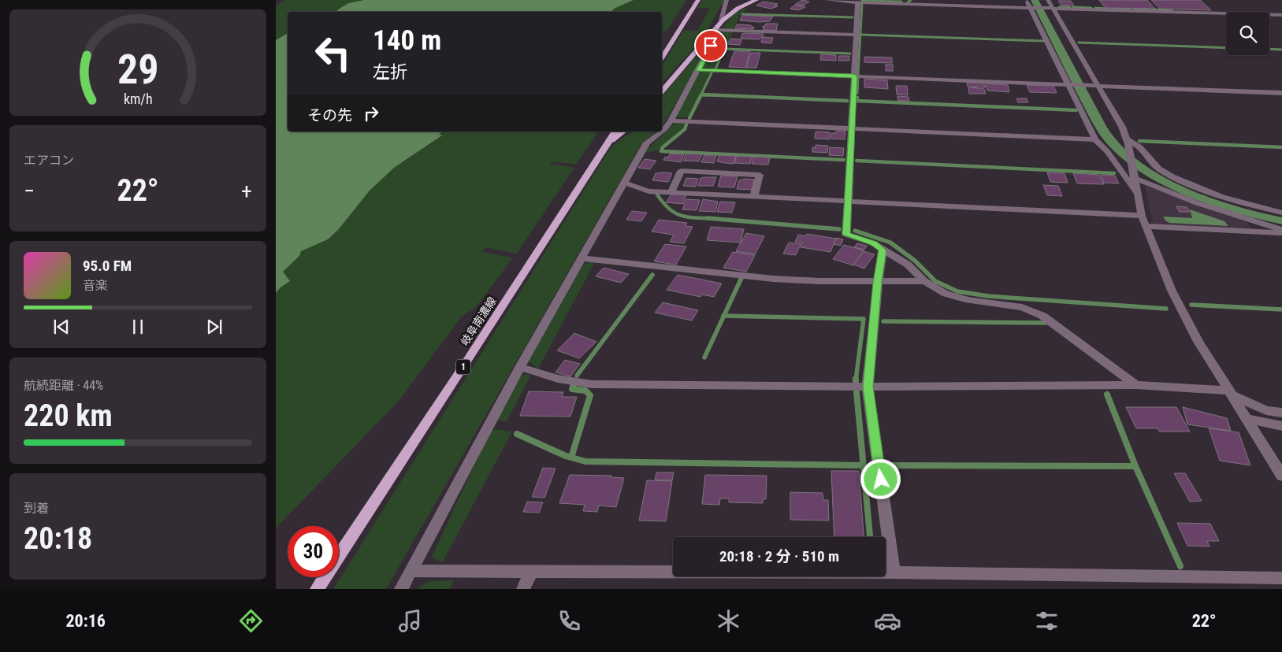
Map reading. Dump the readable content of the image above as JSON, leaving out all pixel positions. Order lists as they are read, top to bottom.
{
  "streets": {
    "main road": ["岐阜南濃線", "1"]
  },
  "page": {
    "turn": ["140 m", "左折"],
    "then": "その先",
    "tile": [
      "エアコン",
      ["航続距離 · 44%", "220 km"],
      ["到着", "20:18"]
    ],
    "heat": ["−", "22°", "+"],
    "song": ["95.0 FM", "音楽"],
    "limit": "30",
    "trip": "20:18 · 2 分 · 510 m",
    "tabs": ["20:16", "22°"],
    "gauge": ["29", "km/h"]
  }
}
